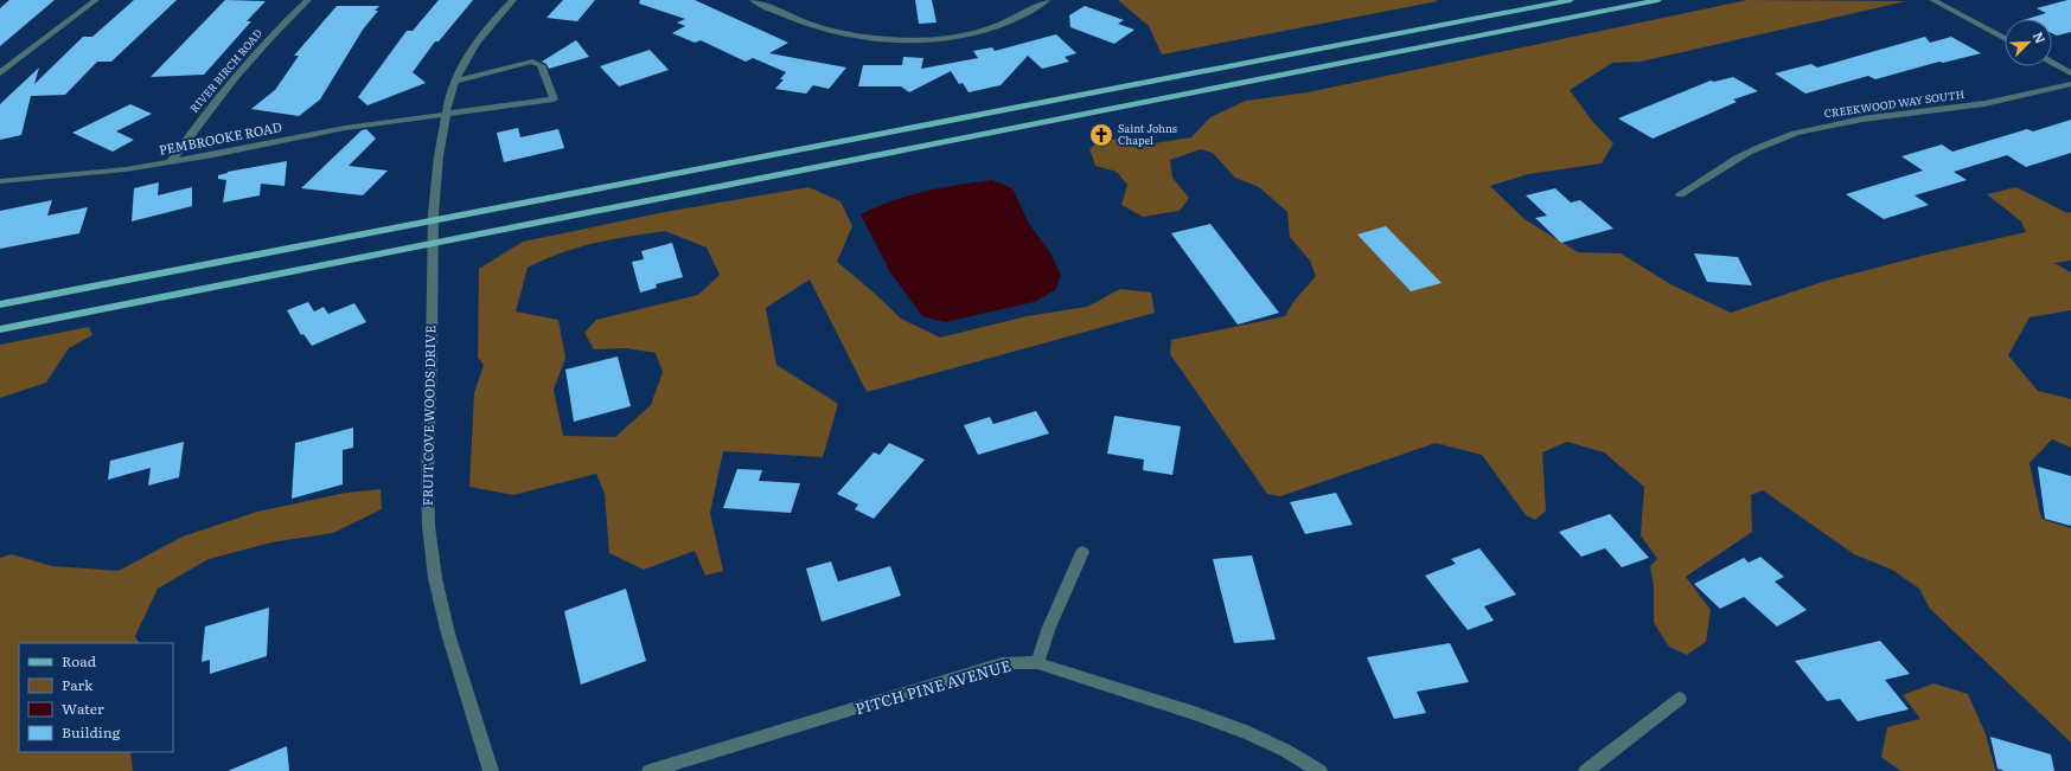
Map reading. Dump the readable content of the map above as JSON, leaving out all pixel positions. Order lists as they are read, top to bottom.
{
  "streets": {
    "street": [
      "RIVER BIRCH ROAD",
      "CREEKWOOD WAY SOUTH",
      "PEMBROOKE ROAD",
      "FRUIT COVE WOODS DRIVE",
      "PITCH PINE AVENUE"
    ]
  },
  "crossings": [
    ["RIVER BIRCH ROAD", "PEMBROOKE ROAD"],
    ["PEMBROOKE ROAD", "FRUIT COVE WOODS DRIVE"]
  ],
  "places": {
    "church": ["Saint Johns Chapel"]
  },
  "legend": [
    "Road",
    "Park",
    "Water",
    "Building"
  ],
  "north": "top right"
}
